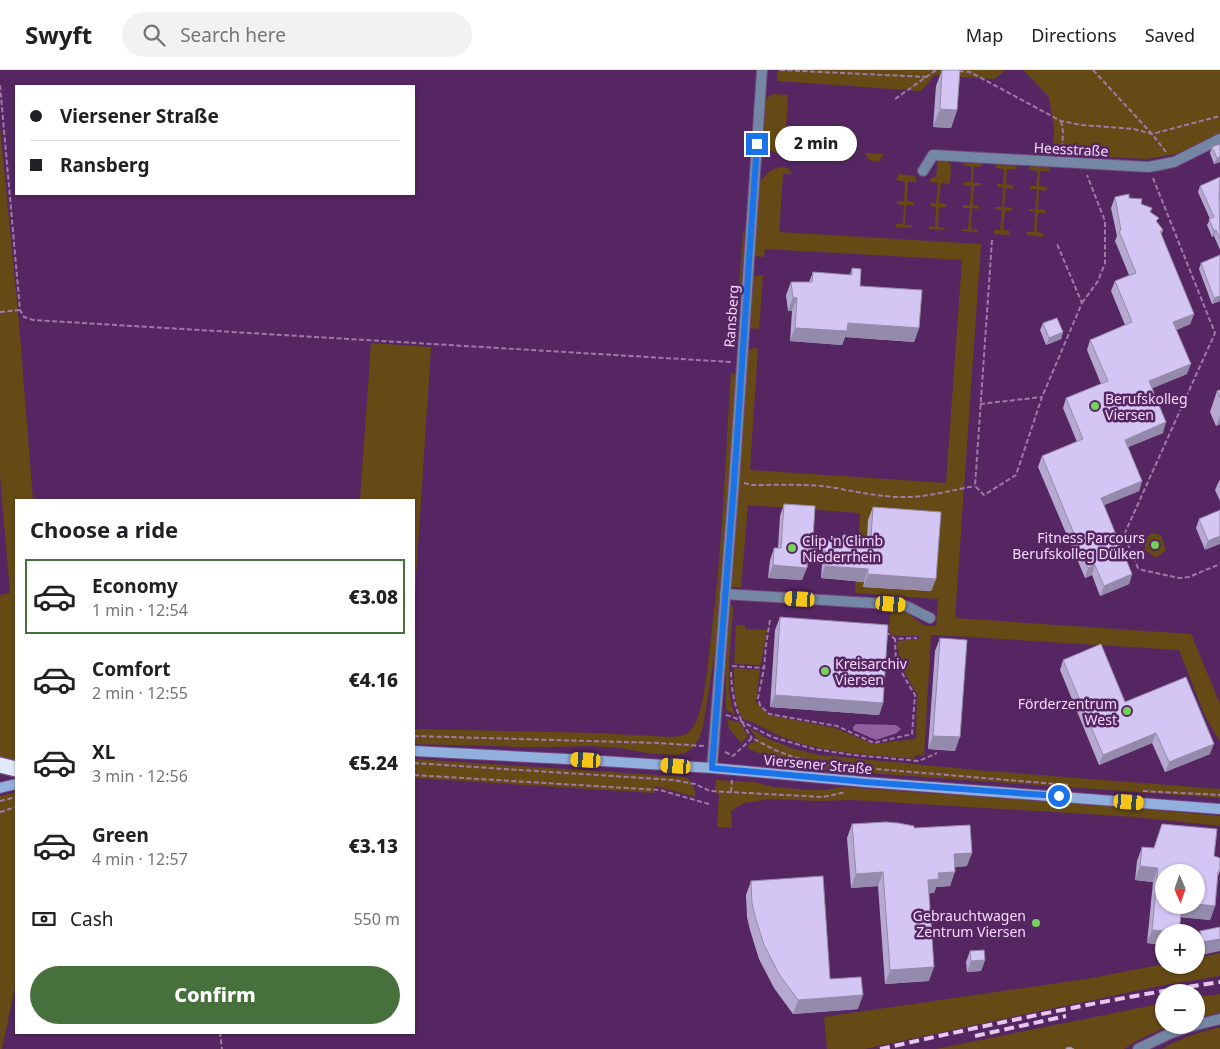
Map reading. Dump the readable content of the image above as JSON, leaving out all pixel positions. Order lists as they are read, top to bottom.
{
  "streets": {
    "main road": ["Viersener Straße"],
    "street": ["Heesstraße", "Ransberg"]
  },
  "crossings": [
    ["Ransberg", "Viersener Straße"]
  ],
  "places": [
    "Berufskolleg Viersen",
    "Fitness Parcours Berufskolleg Dülken",
    "Clip 'n Climb Niederrhein",
    "Kreisarchiv Viersen",
    "Förderzentrum West",
    "Gebrauchtwagen Zentrum Viersen"
  ],
  "north": "bottom",
  "page": {
    "header": "Swyft",
    "search": "Search here",
    "nav": ["Map", "Directions", "Saved"],
    "banner": ["Viersener Straße", "Ransberg"],
    "bubble": "2 min",
    "heading": "Choose a ride",
    "list": [
      {
        "name": "Economy",
        "note": "1 min · 12:54",
        "value": "€3.08"
      },
      {
        "name": "Comfort",
        "note": "2 min · 12:55",
        "value": "€4.16"
      },
      {
        "name": "XL",
        "note": "3 min · 12:56",
        "value": "€5.24"
      },
      {
        "name": "Green",
        "note": "4 min · 12:57",
        "value": "€3.13"
      }
    ],
    "map_buttons": ["+", "−"],
    "pay": ["Cash", "550 m"],
    "buttons": "Confirm"
  }
}
